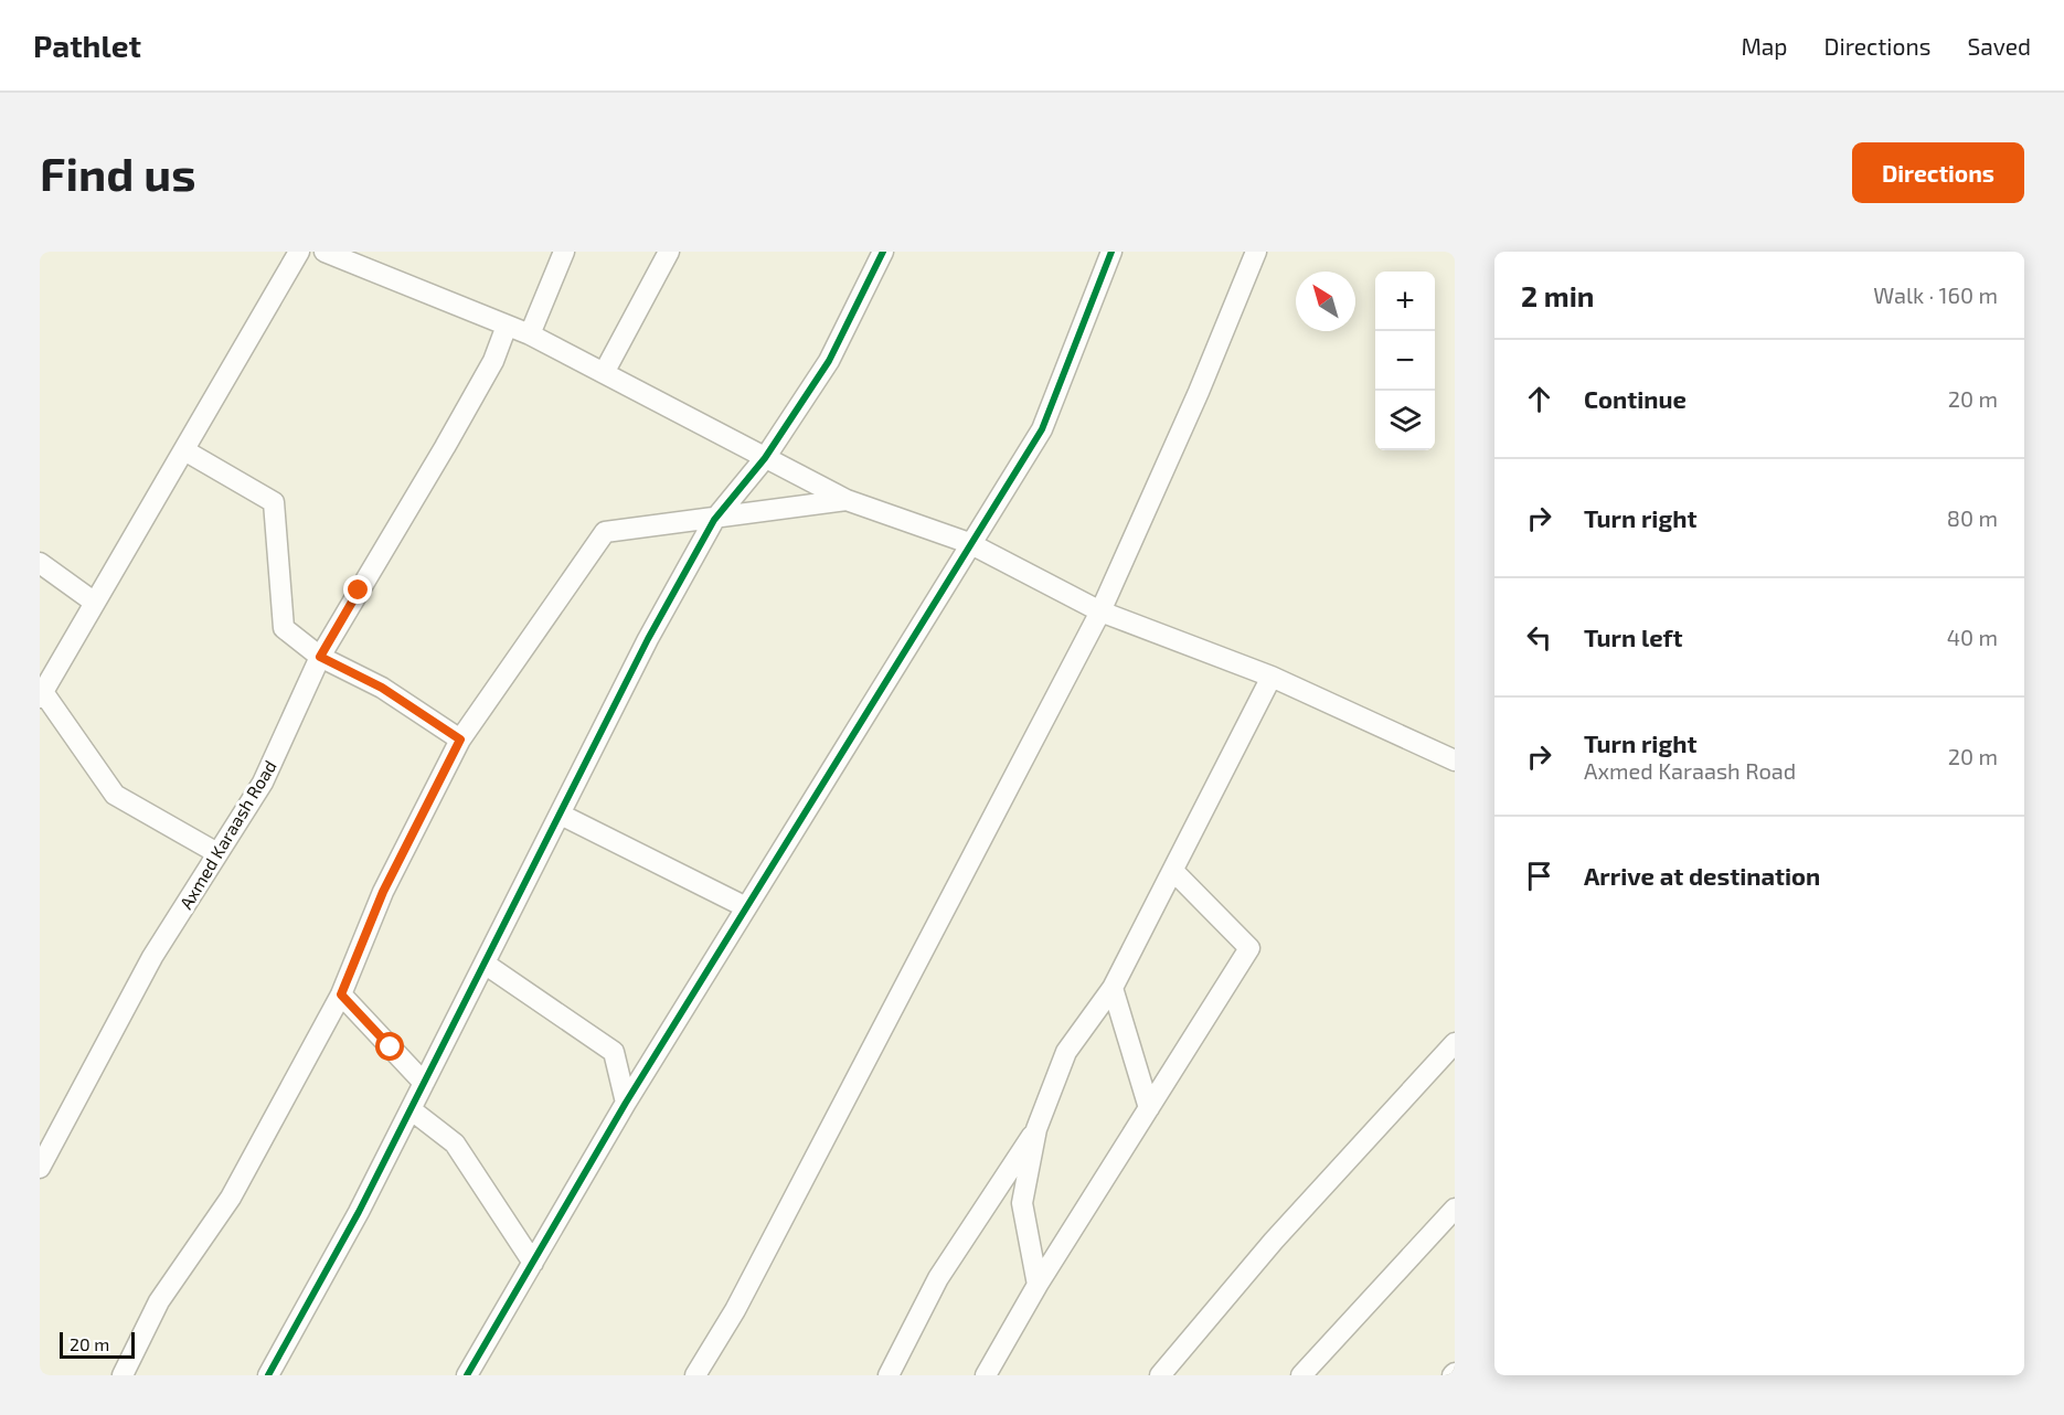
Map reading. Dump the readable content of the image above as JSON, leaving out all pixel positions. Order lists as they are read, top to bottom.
{
  "streets": {
    "street": ["Axmed Karaash Road"]
  },
  "scale_bar": "20 m",
  "north": "top left",
  "page": {
    "header": "Pathlet",
    "nav": ["Map", "Directions", "Saved"],
    "buttons": "Directions",
    "title": "Find us",
    "heading": ["2 min", "Walk · 160 m"],
    "map_buttons": ["+", "−"],
    "list": [
      ["Continue", "20 m"],
      ["Turn right", "80 m"],
      ["Turn left", "40 m"],
      ["Turn right", "Axmed Karaash Road", "20 m"],
      "Arrive at destination"
    ],
    "scale": "20 m"
  }
}
